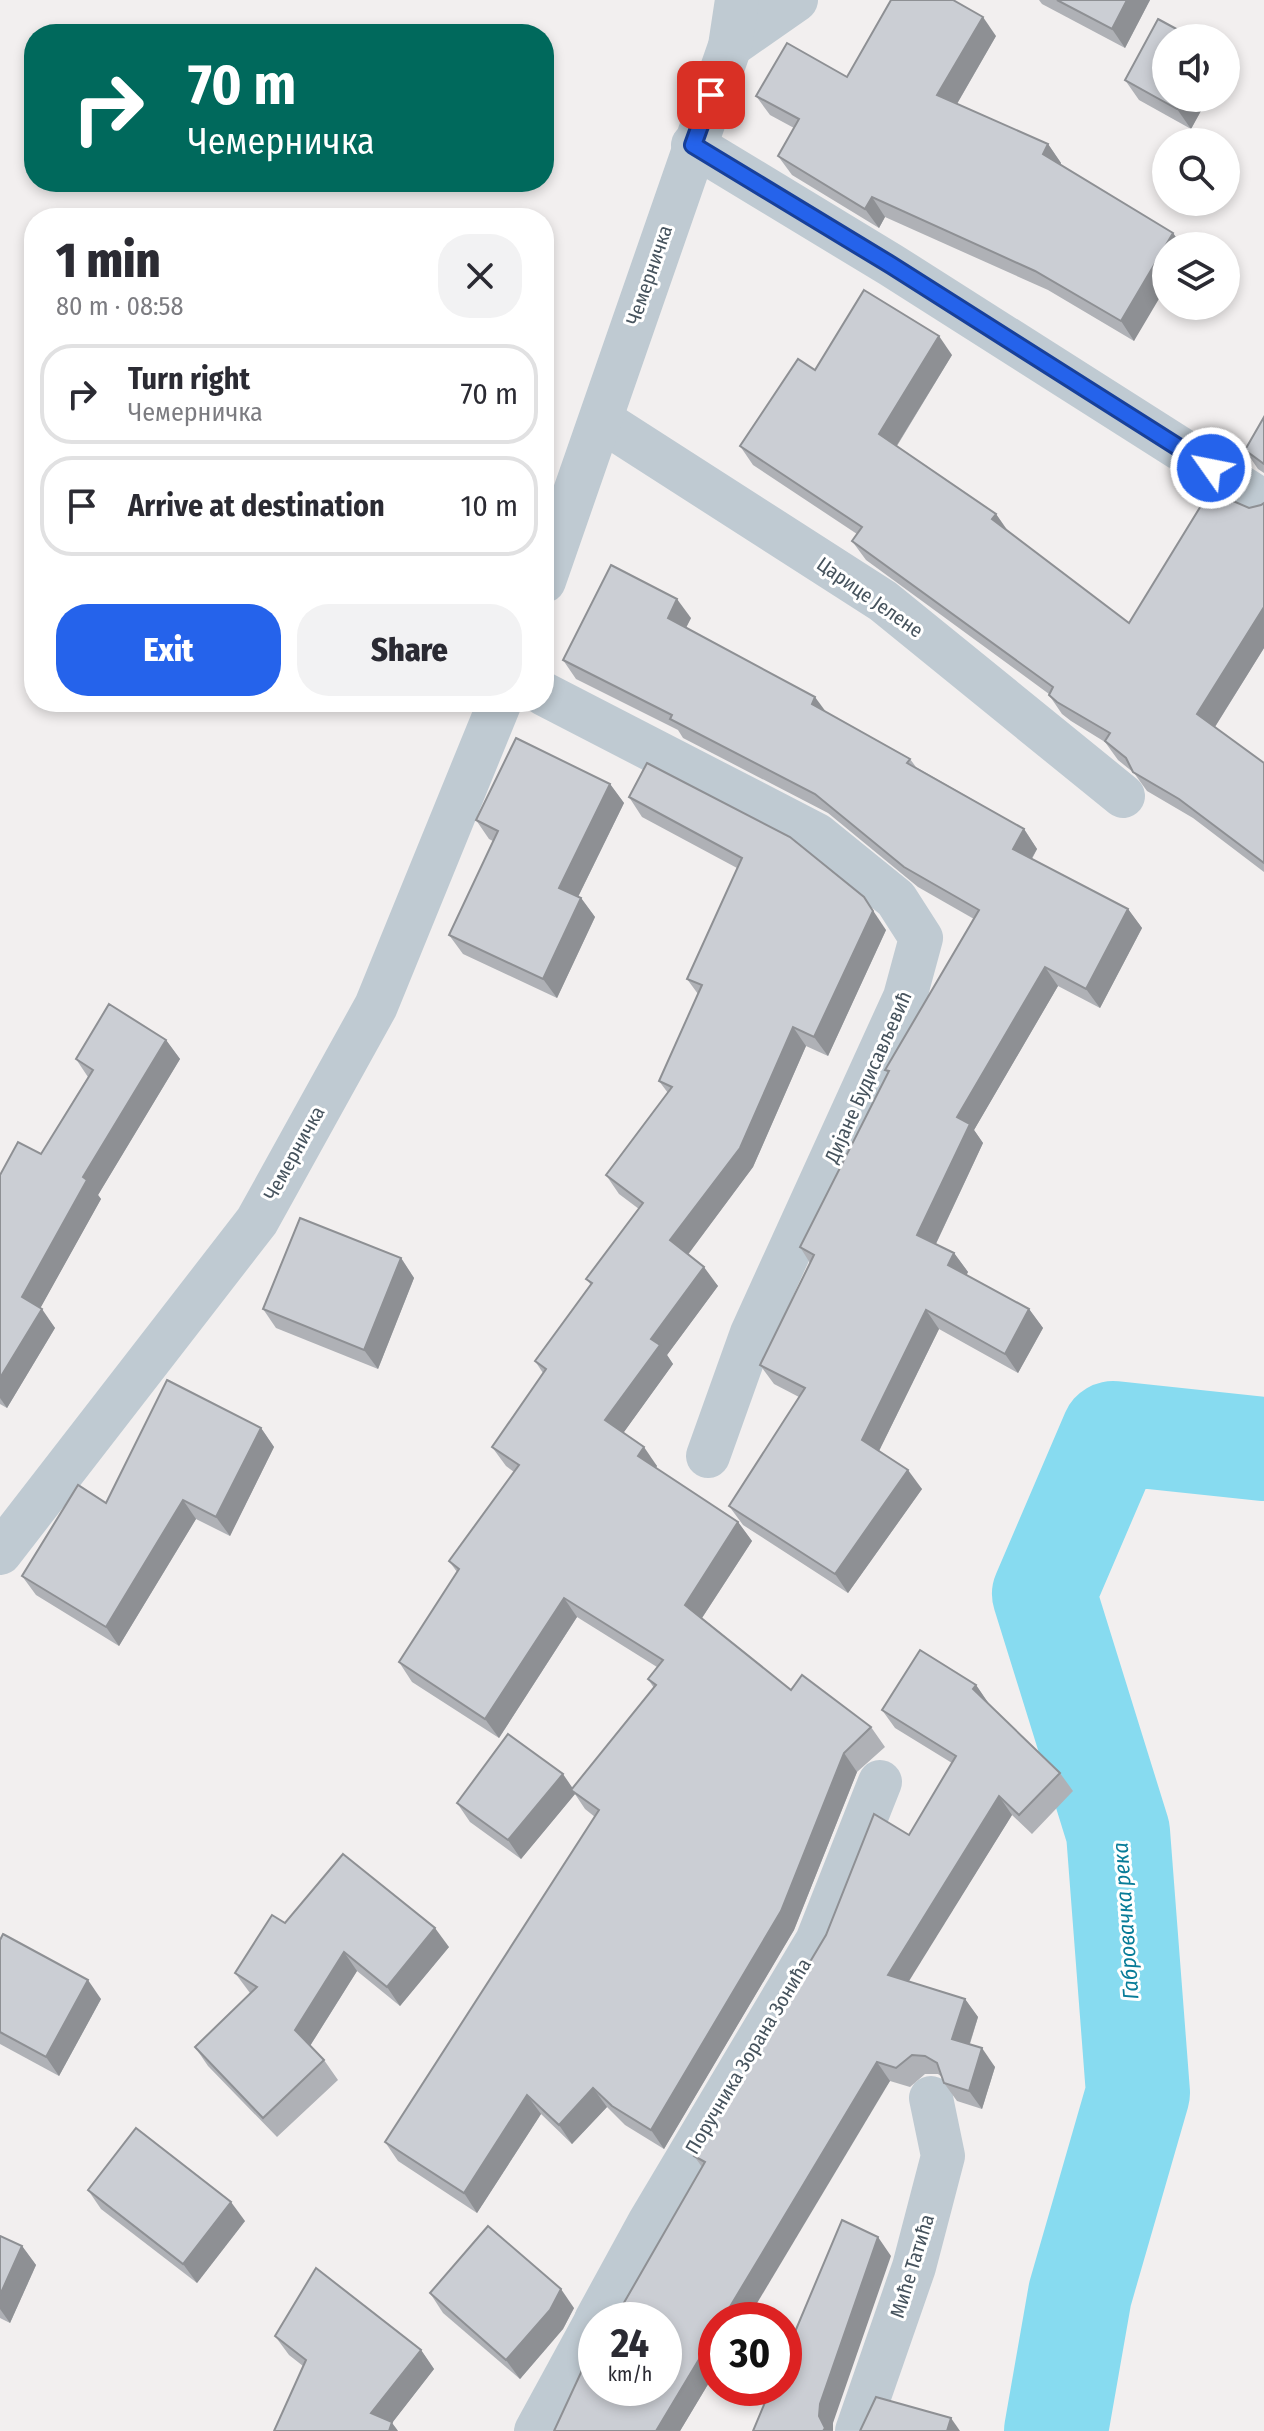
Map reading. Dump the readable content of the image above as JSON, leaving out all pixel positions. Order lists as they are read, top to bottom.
{
  "streets": {
    "street": [
      "Чемерничка",
      "Царице Јелене",
      "Дијане Будисављевић",
      "Поручника Зорана Зонића",
      "Миће Татића"
    ]
  },
  "crossings": [
    ["Чемерничка", "Царице Јелене"]
  ],
  "water": ["Габровачка река"],
  "page": {
    "turn": ["70 m", "Чемерничка"],
    "heading": ["1 min", "80 m · 08:58"],
    "list": [
      {
        "name": "Turn right",
        "note": "Чемерничка",
        "value": "70 m"
      },
      {
        "name": "Arrive at destination",
        "value": "10 m"
      }
    ],
    "buttons": ["Exit", "Share"],
    "speed": "24 km/h",
    "limit": "30"
  }
}
